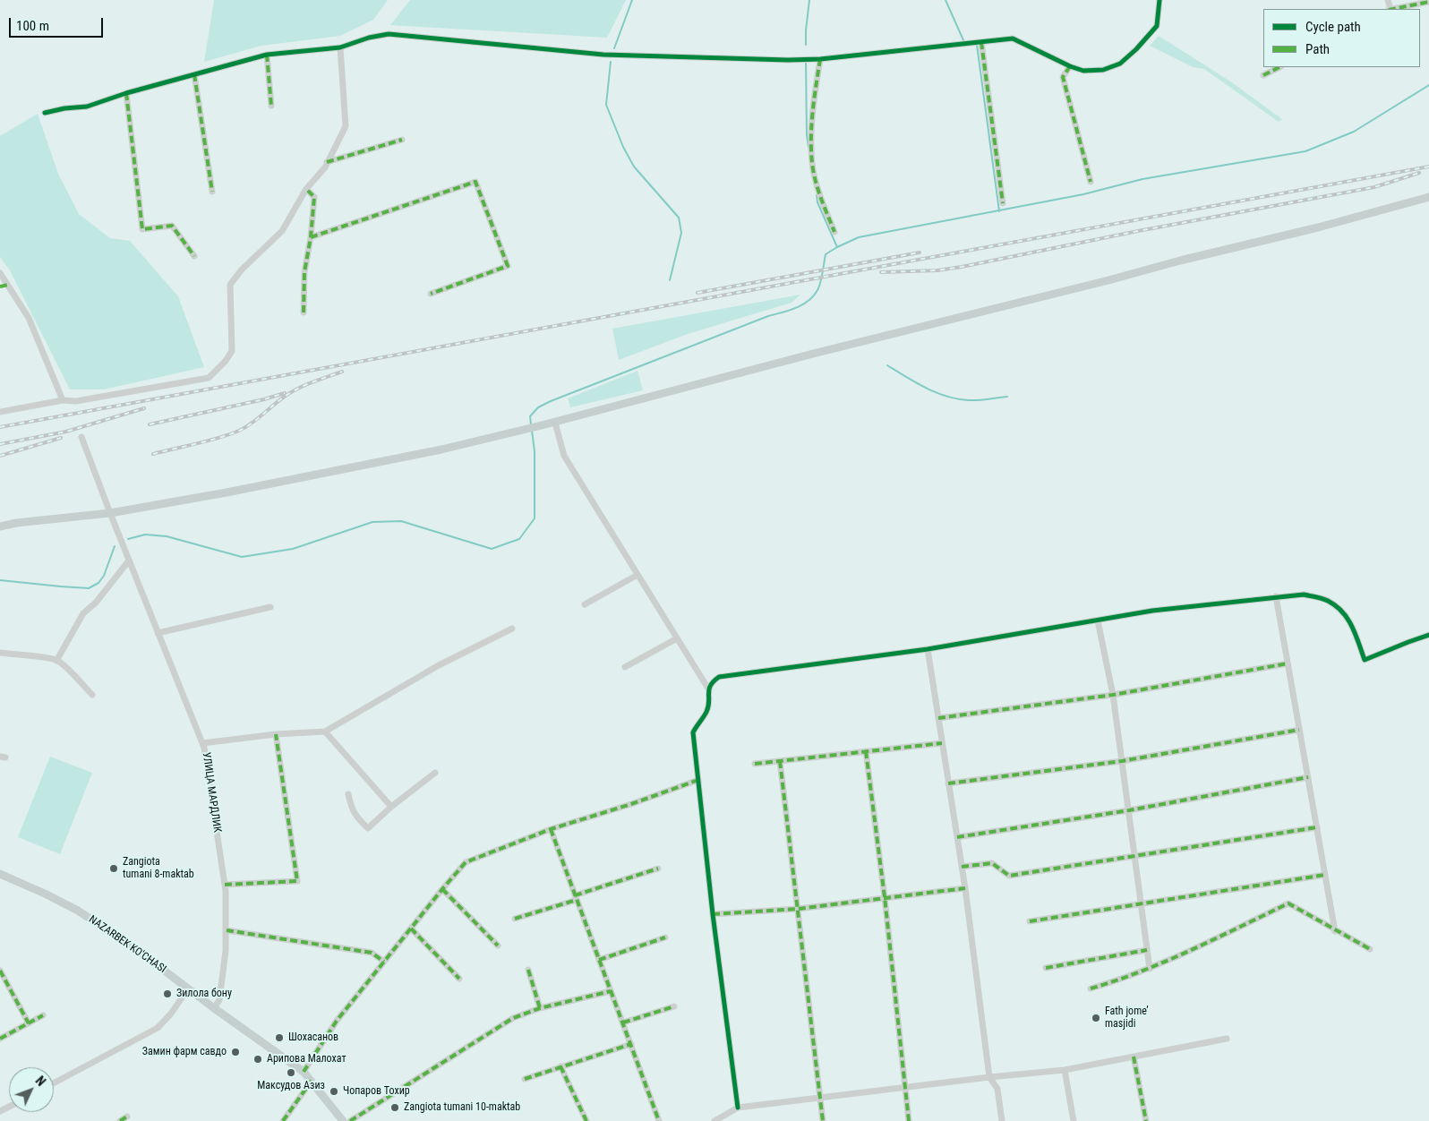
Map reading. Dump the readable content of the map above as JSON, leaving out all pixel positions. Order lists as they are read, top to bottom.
{
  "streets": {
    "main road": ["NAZARBEK KO'CHASI"],
    "street": ["УЛИЦА МАРДЛИК"]
  },
  "crossings": [
    ["УЛИЦА МАРДЛИК", "NAZARBEK KO'CHASI"]
  ],
  "places": [
    "Zangiota tumani 8-maktab",
    "Зилола бону",
    "Fath jome’ masjidi",
    "Шохасанов",
    "Замин фарм савдо",
    "Арипова Малохат",
    "Максудов Азиз",
    "Чопаров Тохир",
    "Zangiota tumani 10-maktab"
  ],
  "legend": ["Cycle path", "Path"],
  "scale_bar": "100 m",
  "north": "top right"
}
